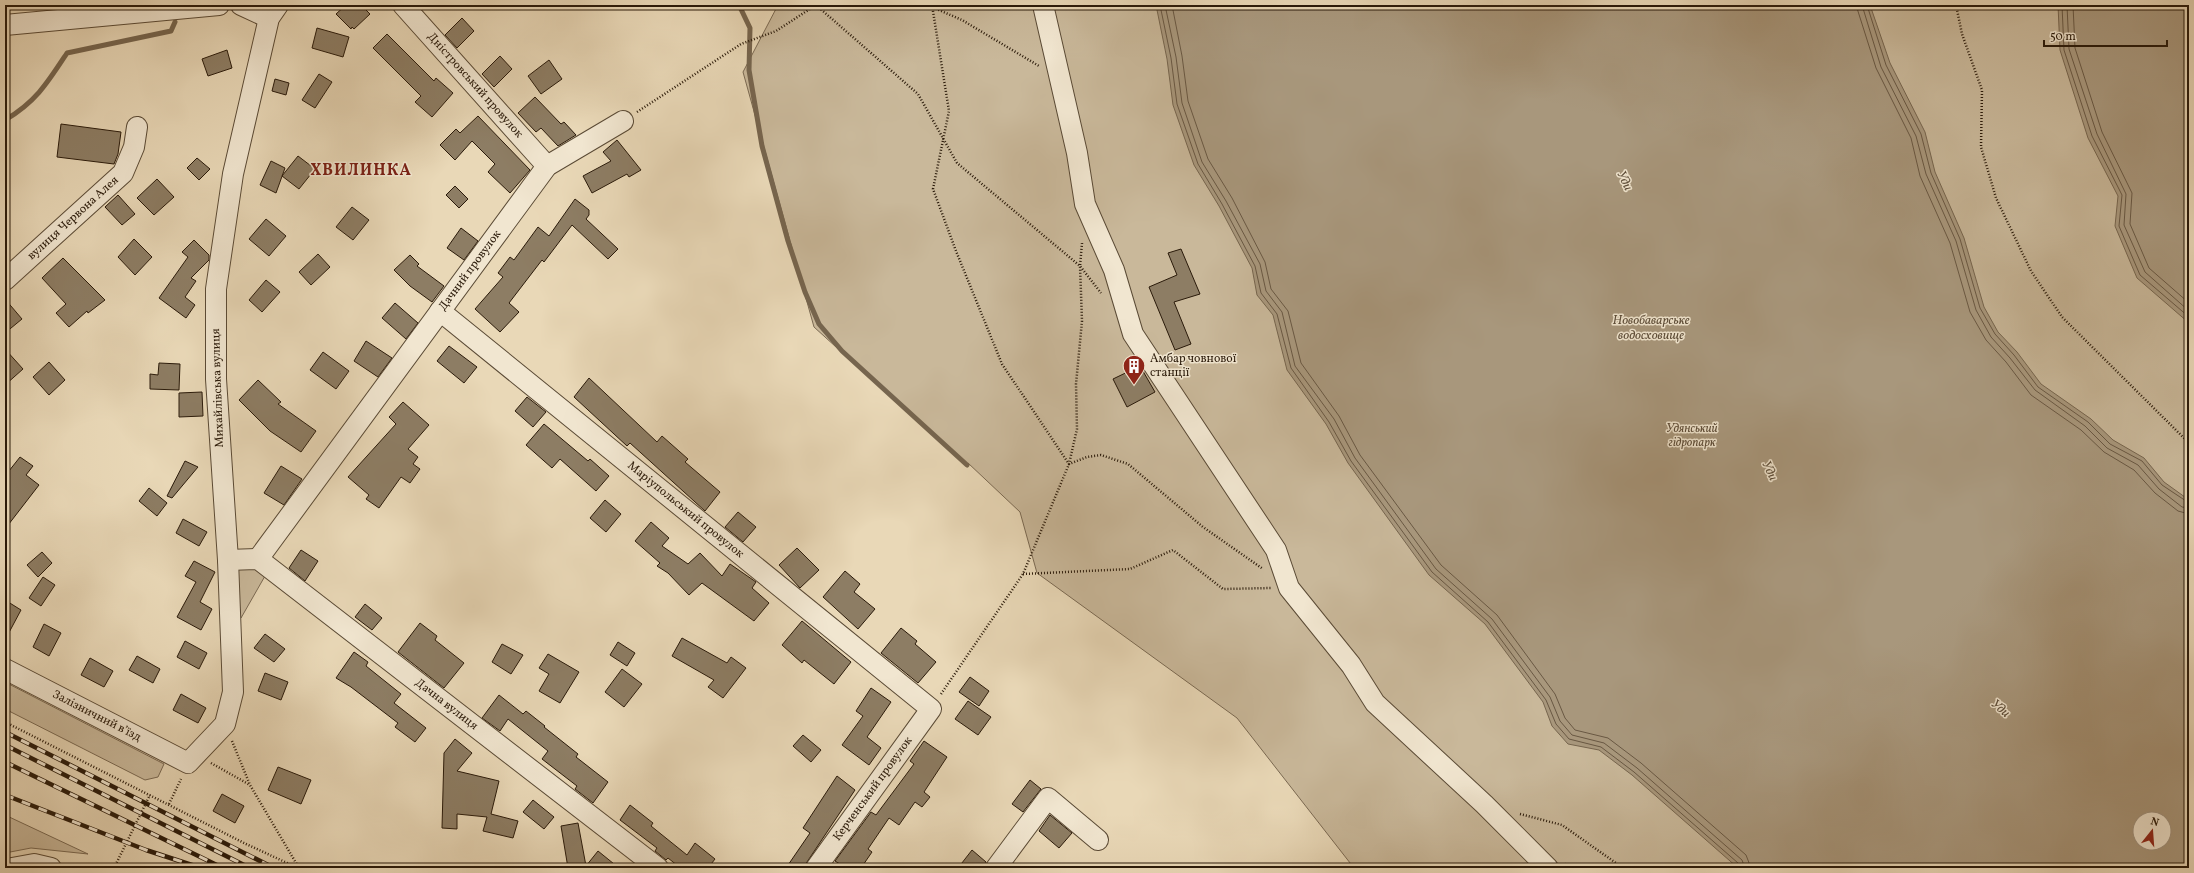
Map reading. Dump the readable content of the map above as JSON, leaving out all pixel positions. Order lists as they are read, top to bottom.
{
  "streets": {
    "street": [
      "Дністровський провулок",
      "вулиця Червона Алея",
      "Дачний провулок",
      "Михайлівська вулиця",
      "Маріупольський провулок",
      "Дачна вулиця",
      "Залізничний в’їзд",
      "Керченський провулок"
    ]
  },
  "crossings": [
    ["Дністровський провулок", "Дачний провулок"],
    ["Дачний провулок", "Маріупольський провулок"],
    ["Дачний провулок", "Дачна вулиця"],
    ["Михайлівська вулиця", "Залізничний в’їзд"],
    ["Маріупольський провулок", "Керченський провулок"]
  ],
  "districts": ["ХВИЛИНКА"],
  "water": ["Уди", "Новобаварське водосховище"],
  "parks": ["Удянський гідропарк"],
  "places": {
    "building": ["Амбар човнової станції"]
  },
  "scale_bar": "50 m",
  "north": "top"
}
